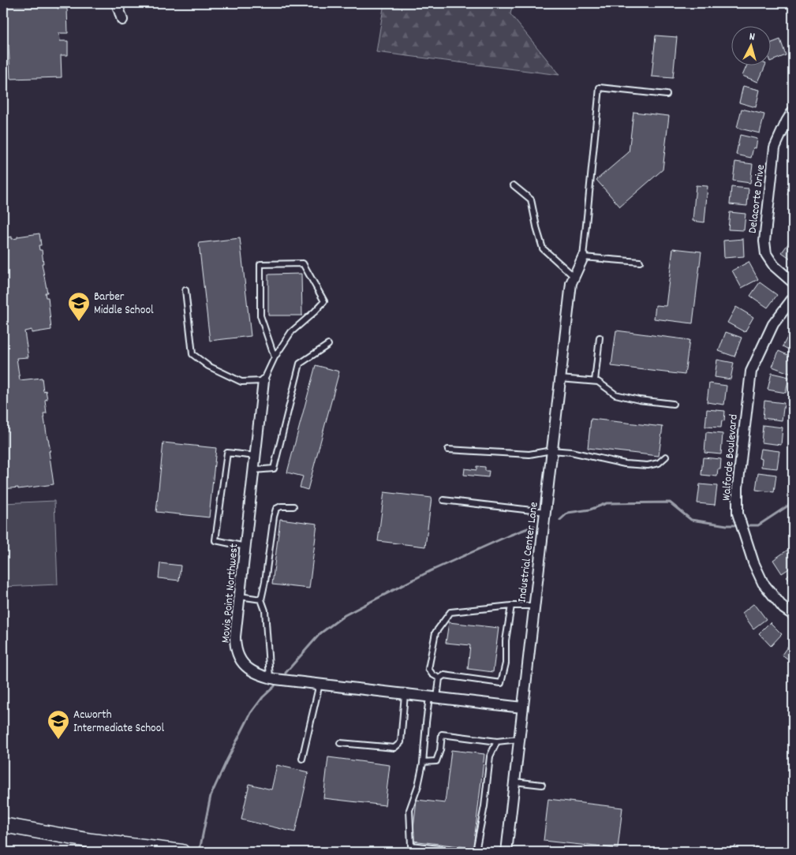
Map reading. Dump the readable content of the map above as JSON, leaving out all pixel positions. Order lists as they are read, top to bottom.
{
  "streets": {
    "street": [
      "Delacorte Drive",
      "Walforde Boulevard",
      "Industrial Center Lane",
      "Movis Point Northwest"
    ]
  },
  "crossings": [
    ["Industrial Center Lane", "Movis Point Northwest"]
  ],
  "places": {
    "school or university": ["Barber Middle School", "Acworth Intermediate School"]
  },
  "north": "top"
}
